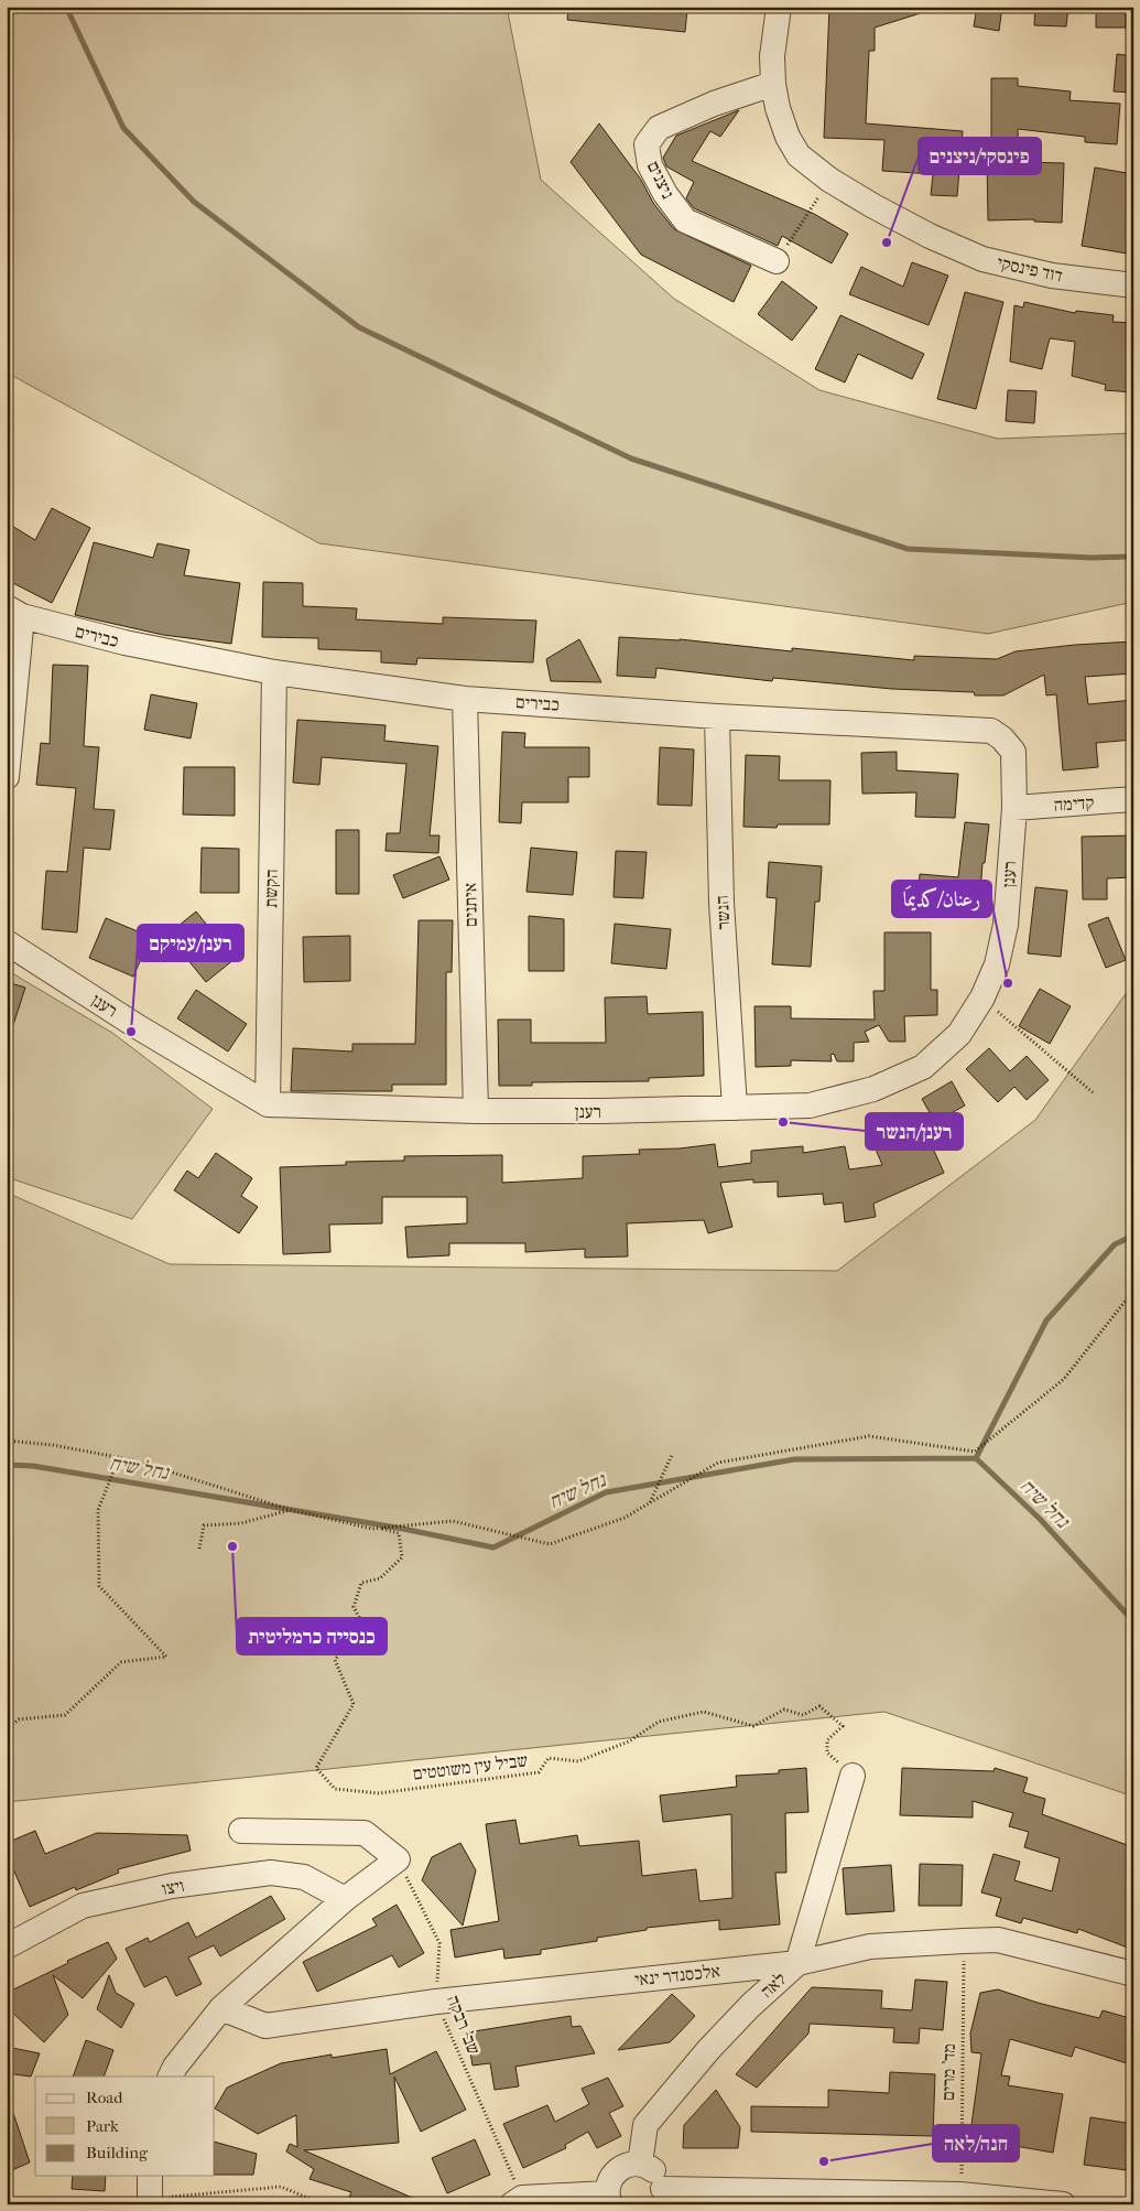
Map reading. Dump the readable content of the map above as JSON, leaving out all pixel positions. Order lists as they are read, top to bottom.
{
  "streets": {
    "street": [
      "ניצנים",
      "דוד פינסקי",
      "כבירים",
      "קדימה",
      "רענן",
      "הקשת",
      "איתנים",
      "הנשר",
      "ויצו",
      "אלכסנדר ינאי",
      "לאה"
    ],
    "path": ["שביל עין משוטטים", "שב' רבקה", "מד' מרים"]
  },
  "crossings": [
    ["כבירים", "קדימה"],
    ["כבירים", "רענן"],
    ["כבירים", "הקשת"],
    ["כבירים", "איתנים"],
    ["כבירים", "הנשר"],
    ["קדימה", "רענן"],
    ["רענן", "הקשת"],
    ["רענן", "איתנים"],
    ["רענן", "הנשר"],
    ["שביל עין משוטטים", "לאה"],
    ["אלכסנדר ינאי", "לאה"],
    ["אלכסנדר ינאי", "שב' רבקה"],
    ["אלכסנדר ינאי", "מד' מרים"]
  ],
  "water": ["נחל שיח"],
  "places": [
    "פינסקי/ניצנים",
    "رعنان/كديمَا",
    "רענן/עמיקם",
    "רענן/הנשר",
    "כנסייה כרמליטית",
    "חנה/לאה"
  ],
  "legend": ["Road", "Park", "Building"]
}
